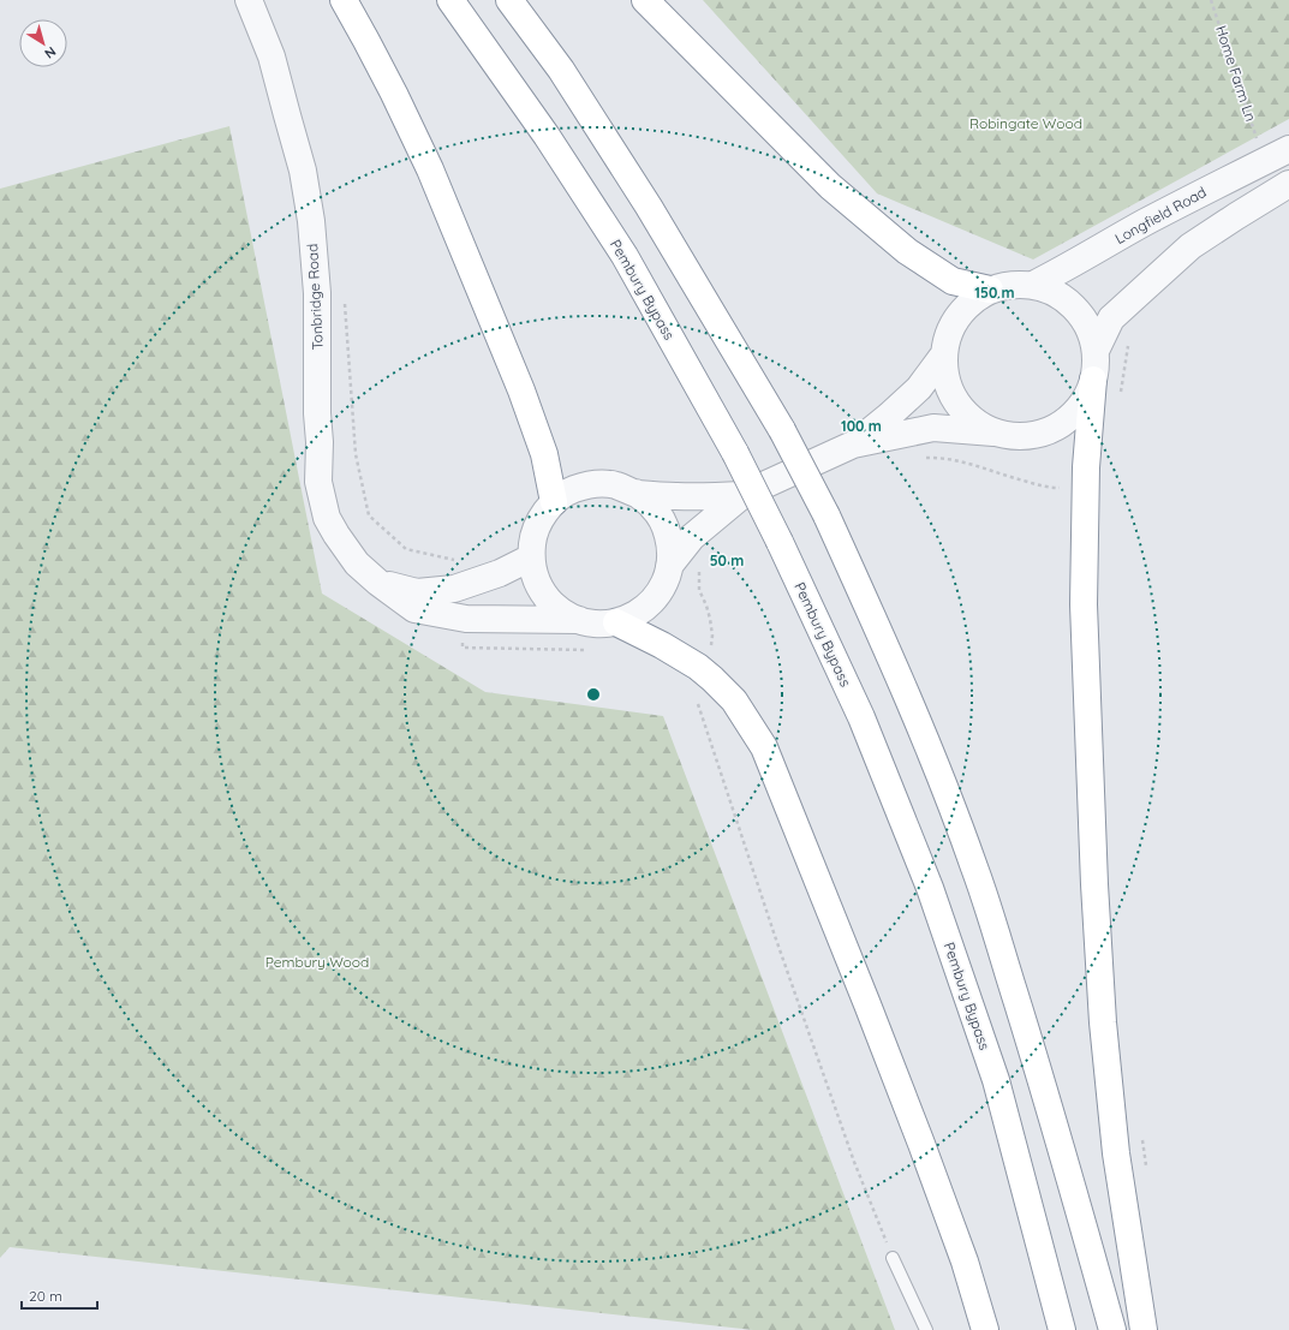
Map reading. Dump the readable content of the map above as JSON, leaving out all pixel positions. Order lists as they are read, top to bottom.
{
  "streets": {
    "highway": ["Pembury Bypass"],
    "street": ["Longfield Road", "Tonbridge Road"],
    "path": ["Home Farm Ln"]
  },
  "parks": ["Robingate Wood", "Pembury Wood"],
  "scale_bar": "20 m",
  "north": "bottom right",
  "rings": ["150 m", "100 m", "50 m"]
}
